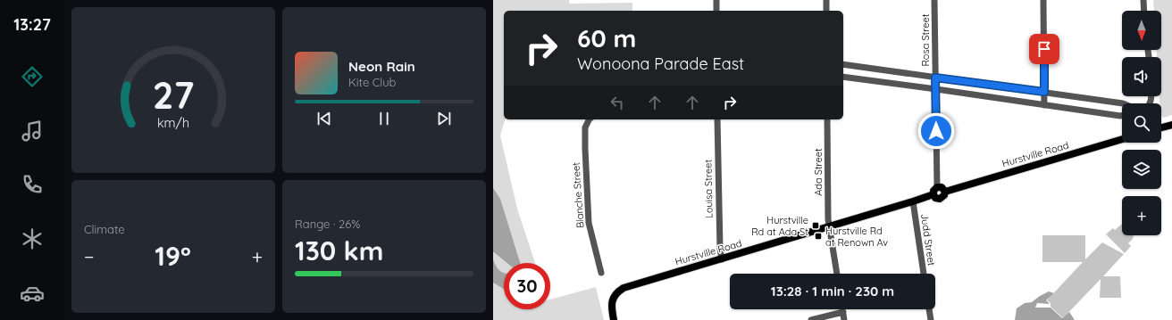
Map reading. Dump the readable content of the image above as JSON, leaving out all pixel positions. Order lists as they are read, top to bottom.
{
  "streets": {
    "main road": ["Hurstville Road"],
    "street": [
      "Rosa Street",
      "Ada Street",
      "Louisa Street",
      "Blanche Street",
      "Judd Street"
    ]
  },
  "crossings": [
    ["Rosa Street", "Hurstville Road"],
    ["Hurstville Road", "Ada Street"],
    ["Hurstville Road", "Louisa Street"],
    ["Hurstville Road", "Judd Street"]
  ],
  "places": {
    "transit": ["Hurstville Rd at Ada St", "Hurstville Rd at Renown Av"]
  },
  "north": "bottom",
  "page": {
    "tabs": "13:27",
    "map_buttons": "+",
    "turn": ["60 m", "Wonoona Parade East"],
    "song": ["Neon Rain", "Kite Club"],
    "tile": [
      "Climate",
      ["Range · 26%", "130 km"]
    ],
    "heat": ["−", "19°", "+"],
    "limit": "30",
    "trip": "13:28 · 1 min · 230 m",
    "gauge": ["27", "km/h"]
  }
}
